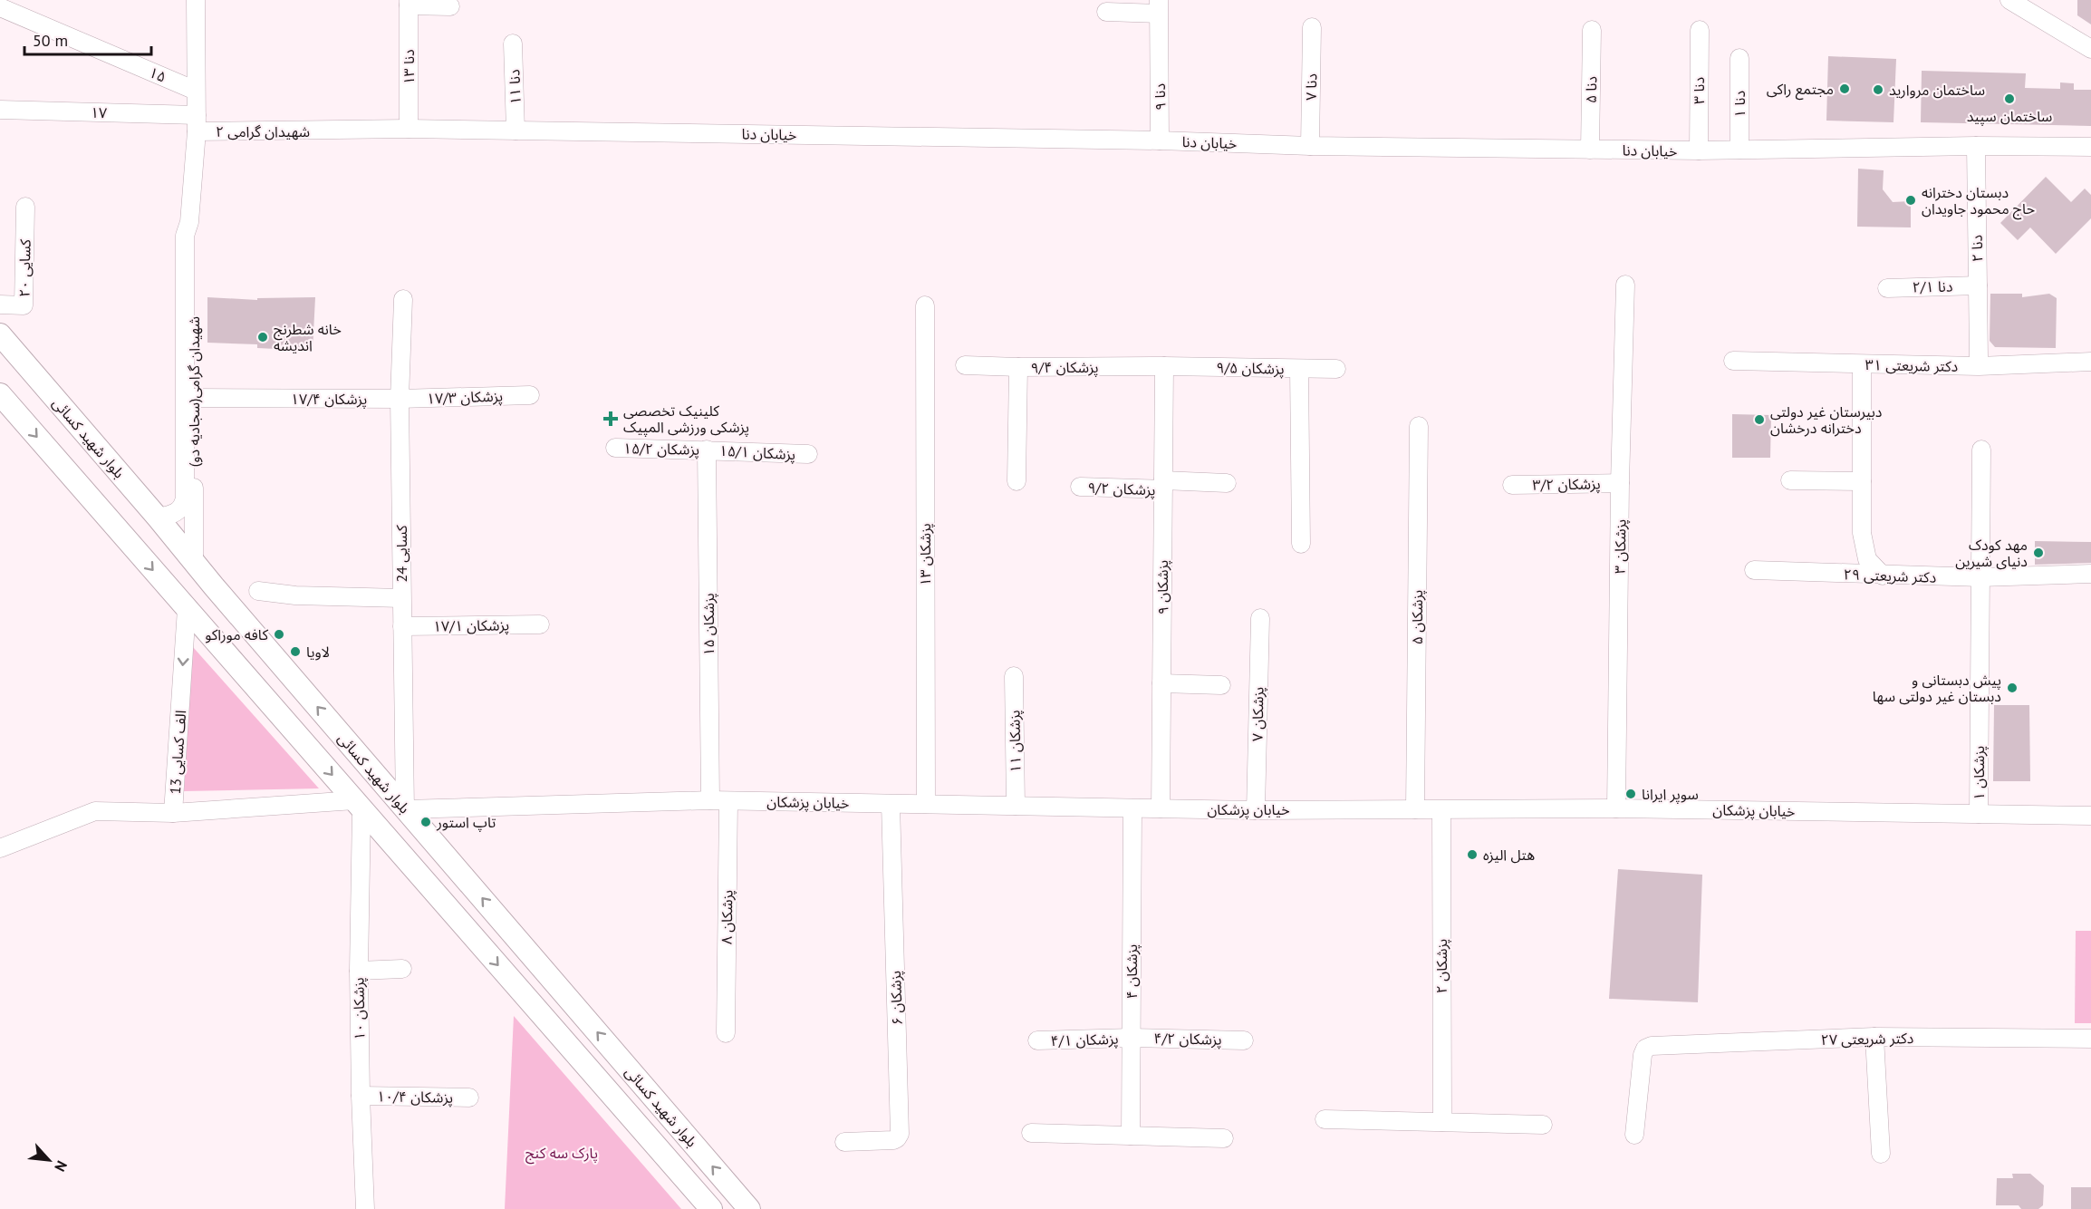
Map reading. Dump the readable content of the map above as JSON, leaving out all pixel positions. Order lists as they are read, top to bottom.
{
  "streets": {
    "main road": ["بلوار شهید کسائی"],
    "street": [
      "۱۳ دنا",
      "۱۵",
      "۱۱ دنا",
      "۷ دنا",
      "۵ دنا",
      "۳ دنا",
      "۹ دنا",
      "۱ دنا",
      "۱۷",
      "۲ شهیدان گرامی",
      "خیابان دنا",
      "۲ دنا",
      "۲۰ کسایی",
      "۲/۱ دنا",
      "۳۱ دکتر شریعتی",
      "۹/۴ پزشکان",
      "۹/۵ پزشکان",
      "شهیدان گرامی(سجادیه دو)",
      "۱۷/۳ پزشکان",
      "۱۷/۴ پزشکان",
      "۱۵/۲ پزشکان",
      "۱۵/۱ پزشکان",
      "۳/۲ پزشکان",
      "۹/۲ پزشکان",
      "۳ پزشکان",
      "کسایی 24",
      "۱۳ پزشکان",
      "۲۹ دکتر شریعتی",
      "۹ پزشکان",
      "۵ پزشکان",
      "۱۵ پزشکان",
      "۱۷/۱ پزشکان",
      "۷ پزشکان",
      "۱۱ پزشکان",
      "13 الف کسایی",
      "۱ پزشکان",
      "خیابان پزشکان",
      "۸ پزشکان",
      "۲ پزشکان",
      "۴ پزشکان",
      "۶ پزشکان",
      "۱۰ پزشکان",
      "۴/۲ پزشکان",
      "۲۷ دکتر شریعتی",
      "۴/۱ پزشکان",
      "۱۰/۴ پزشکان"
    ]
  },
  "crossings": [
    ["۱۳ دنا", "خیابان دنا"],
    ["۱۵", "شهیدان گرامی(سجادیه دو)"],
    ["۱۱ دنا", "خیابان دنا"],
    ["۷ دنا", "خیابان دنا"],
    ["۵ دنا", "خیابان دنا"],
    ["۳ دنا", "خیابان دنا"],
    ["۹ دنا", "خیابان دنا"],
    ["۱ دنا", "خیابان دنا"],
    ["۱۷", "۲ شهیدان گرامی"],
    ["۱۷", "شهیدان گرامی(سجادیه دو)"],
    ["۲ شهیدان گرامی", "خیابان دنا"],
    ["۲ شهیدان گرامی", "شهیدان گرامی(سجادیه دو)"],
    ["خیابان دنا", "۲ دنا"],
    ["۲ دنا", "۲/۱ دنا"],
    ["۹/۴ پزشکان", "۹/۵ پزشکان"],
    ["۹/۴ پزشکان", "۹ پزشکان"],
    ["۹/۵ پزشکان", "۹ پزشکان"],
    ["شهیدان گرامی(سجادیه دو)", "۱۷/۴ پزشکان"],
    ["شهیدان گرامی(سجادیه دو)", "بلوار شهید کسائی"],
    ["۱۷/۳ پزشکان", "۱۷/۴ پزشکان"],
    ["۱۷/۳ پزشکان", "کسایی 24"],
    ["۱۷/۴ پزشکان", "کسایی 24"],
    ["بلوار شهید کسائی", "کسایی 24"],
    ["بلوار شهید کسائی", "13 الف کسایی"],
    ["بلوار شهید کسائی", "خیابان پزشکان"],
    ["بلوار شهید کسائی", "۱۰ پزشکان"],
    ["۱۵/۲ پزشکان", "۱۵/۱ پزشکان"],
    ["۱۵/۲ پزشکان", "۱۵ پزشکان"],
    ["۱۵/۱ پزشکان", "۱۵ پزشکان"],
    ["۳/۲ پزشکان", "۳ پزشکان"],
    ["۹/۲ پزشکان", "۹ پزشکان"],
    ["۳ پزشکان", "خیابان پزشکان"],
    ["کسایی 24", "۱۷/۱ پزشکان"],
    ["کسایی 24", "خیابان پزشکان"],
    ["۱۳ پزشکان", "خیابان پزشکان"],
    ["۲۹ دکتر شریعتی", "۱ پزشکان"],
    ["۹ پزشکان", "خیابان پزشکان"],
    ["۵ پزشکان", "خیابان پزشکان"],
    ["۱۵ پزشکان", "خیابان پزشکان"],
    ["۷ پزشکان", "خیابان پزشکان"],
    ["۱۱ پزشکان", "خیابان پزشکان"],
    ["13 الف کسایی", "۱۰ پزشکان"],
    ["۱ پزشکان", "خیابان پزشکان"],
    ["خیابان پزشکان", "۸ پزشکان"],
    ["خیابان پزشکان", "۲ پزشکان"],
    ["خیابان پزشکان", "۴ پزشکان"],
    ["خیابان پزشکان", "۶ پزشکان"],
    ["۴ پزشکان", "۴/۲ پزشکان"],
    ["۴ پزشکان", "۴/۱ پزشکان"],
    ["۱۰ پزشکان", "۱۰/۴ پزشکان"],
    ["۴/۲ پزشکان", "۴/۱ پزشکان"]
  ],
  "one_way": ["13 الف کسایی"],
  "parks": ["پارک سه کنج"],
  "places": {
    "other": [
      "مجتمع راکی",
      "ساختمان مروارید",
      "ساختمان سپید",
      "دبستان دخترانه حاج محمود جاویدان",
      "خانه شطرنج اندیشه",
      "دبیرستان غیر دولتی دخترانه درخشان",
      "مهد کودک دنیای شیرین",
      "کافه موراکو",
      "لاویا",
      "پیش دبستانی و دبستان غیر دولتی سها",
      "سوپر ایرانا",
      "تاپ استور",
      "هتل الیزه"
    ],
    "health": ["کلینیک تخصصی پزشکی ورزشی المپیک"]
  },
  "scale_bar": "50 m",
  "north": "bottom right"
}
